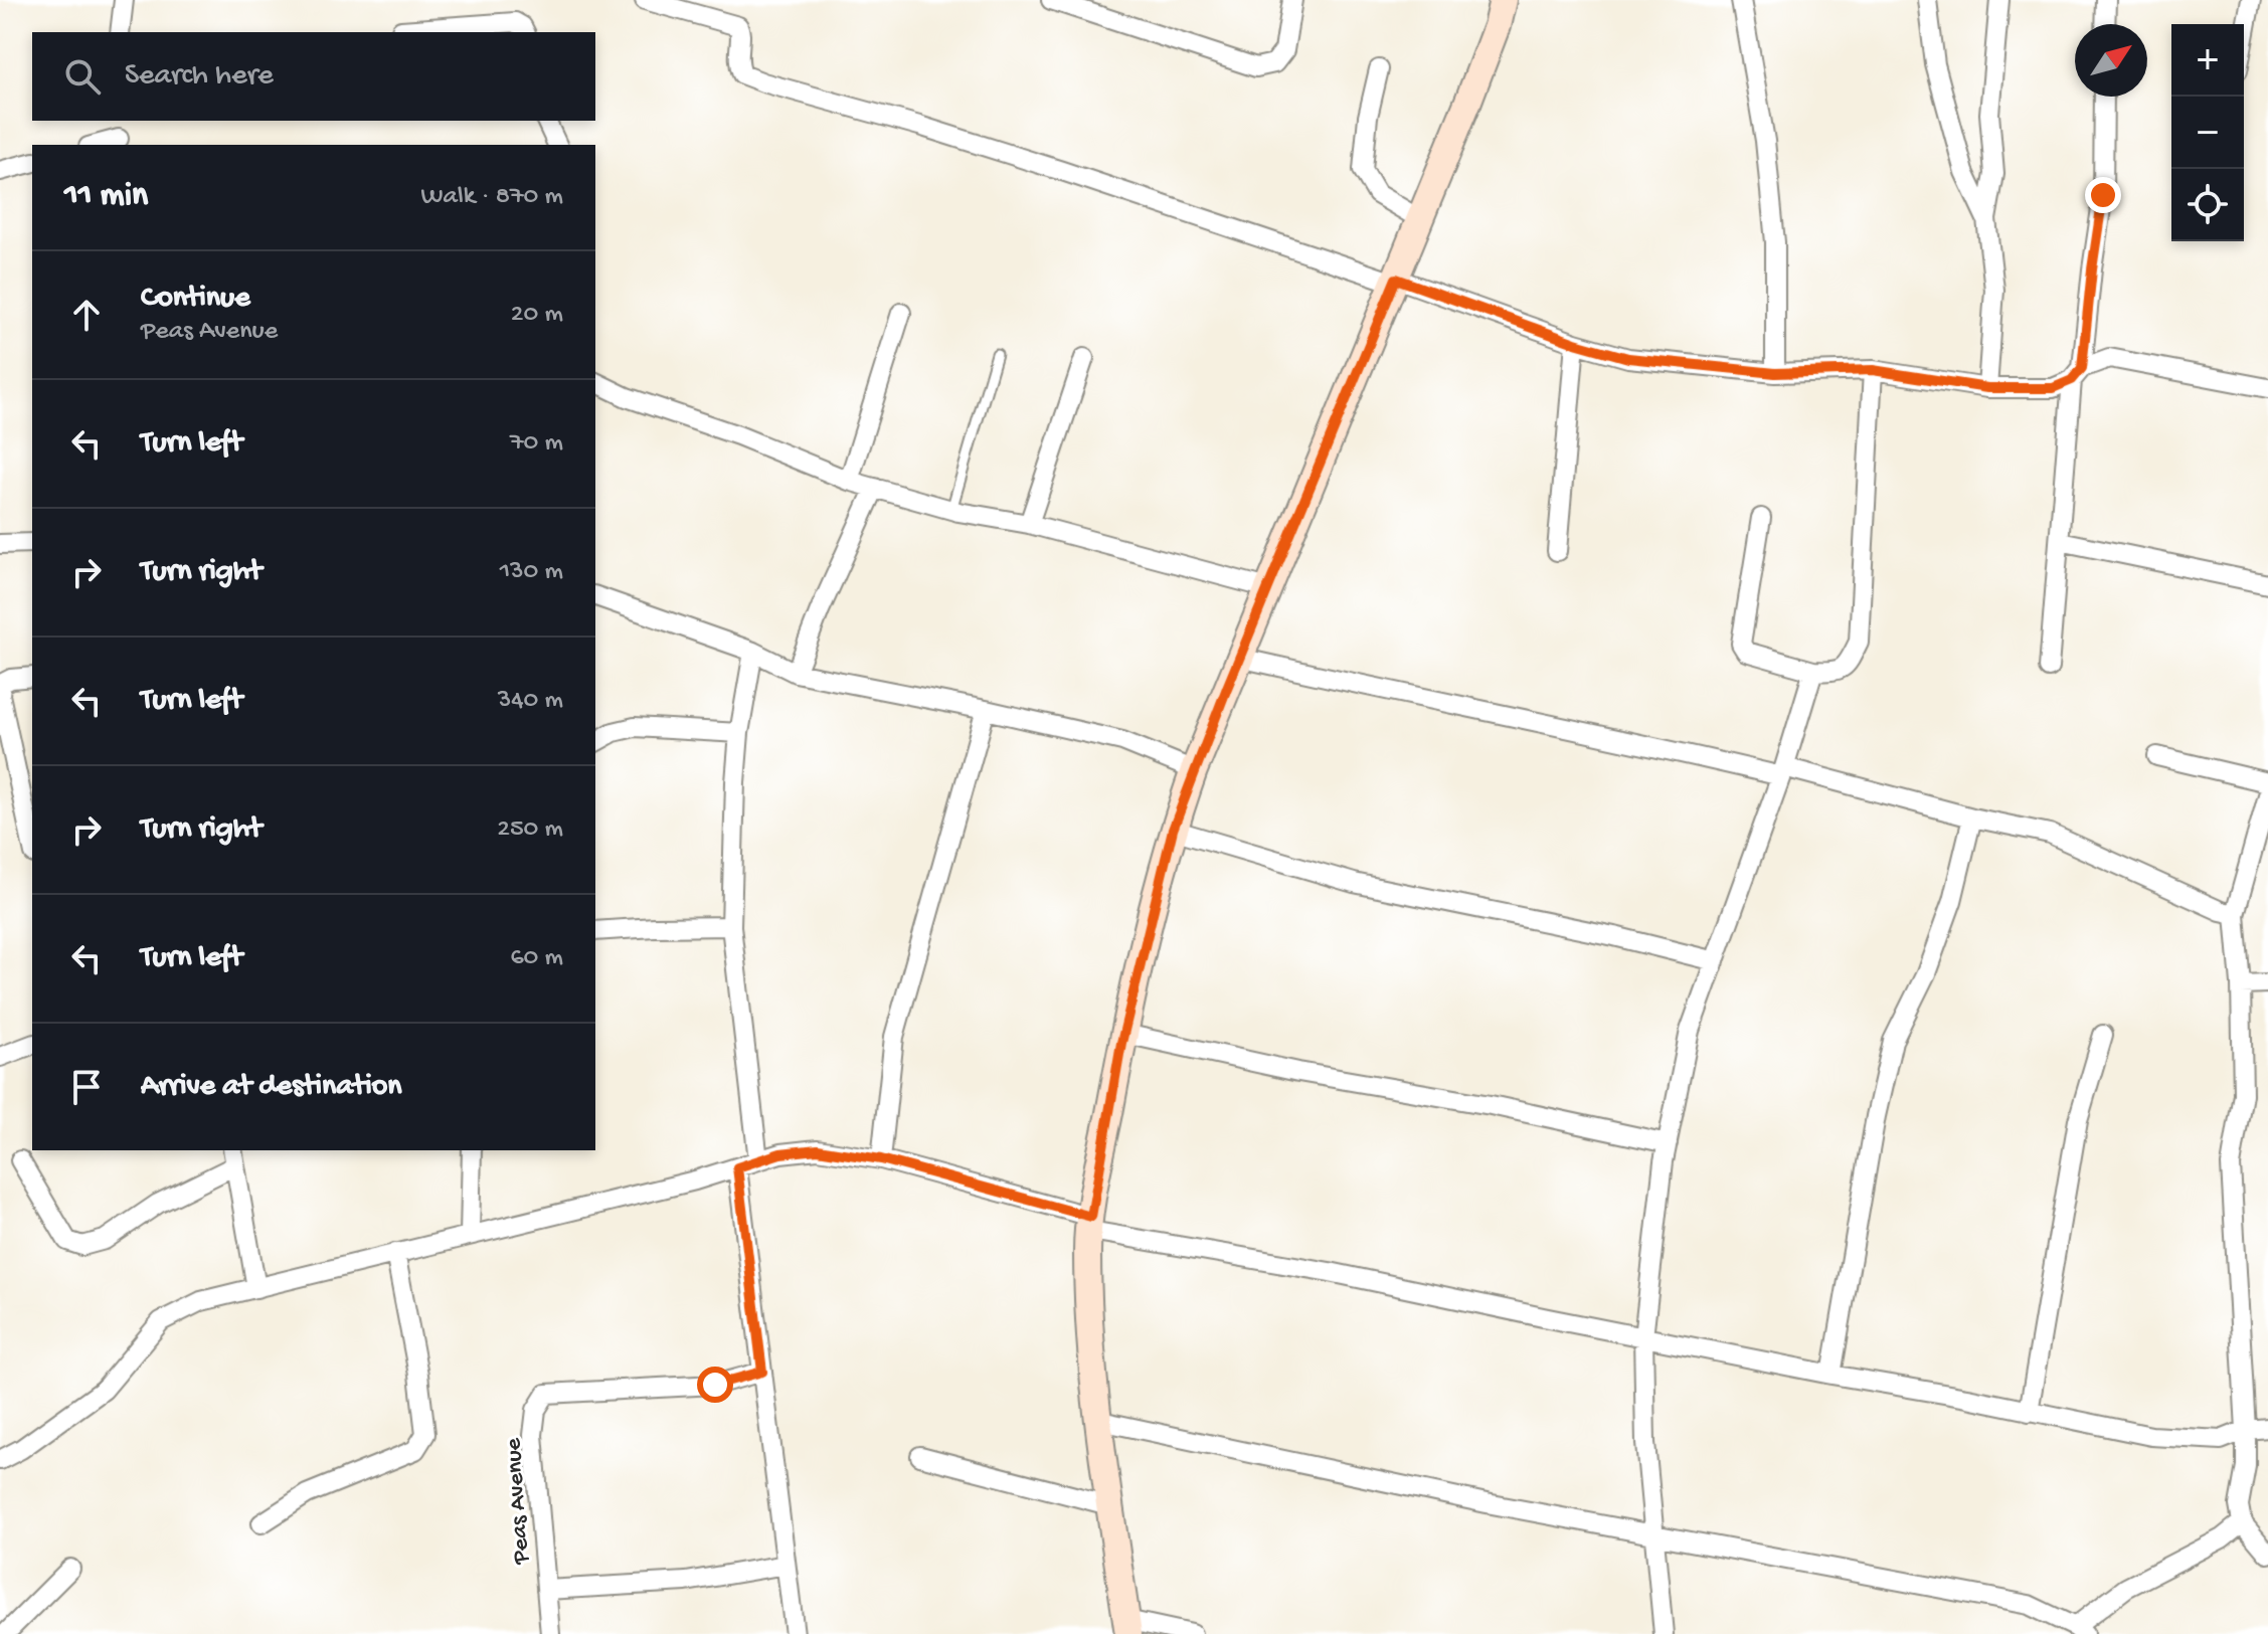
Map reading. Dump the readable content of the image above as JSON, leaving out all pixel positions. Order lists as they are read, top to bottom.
{
  "streets": {
    "street": ["Peas Avenue"]
  },
  "north": "top right",
  "page": {
    "map_buttons": ["+", "−"],
    "search": "Search here",
    "heading": ["11 min", "Walk · 870 m"],
    "list": [
      ["Continue", "Peas Avenue", "20 m"],
      ["Turn left", "70 m"],
      ["Turn right", "130 m"],
      ["Turn left", "340 m"],
      ["Turn right", "250 m"],
      ["Turn left", "60 m"],
      "Arrive at destination"
    ]
  }
}
